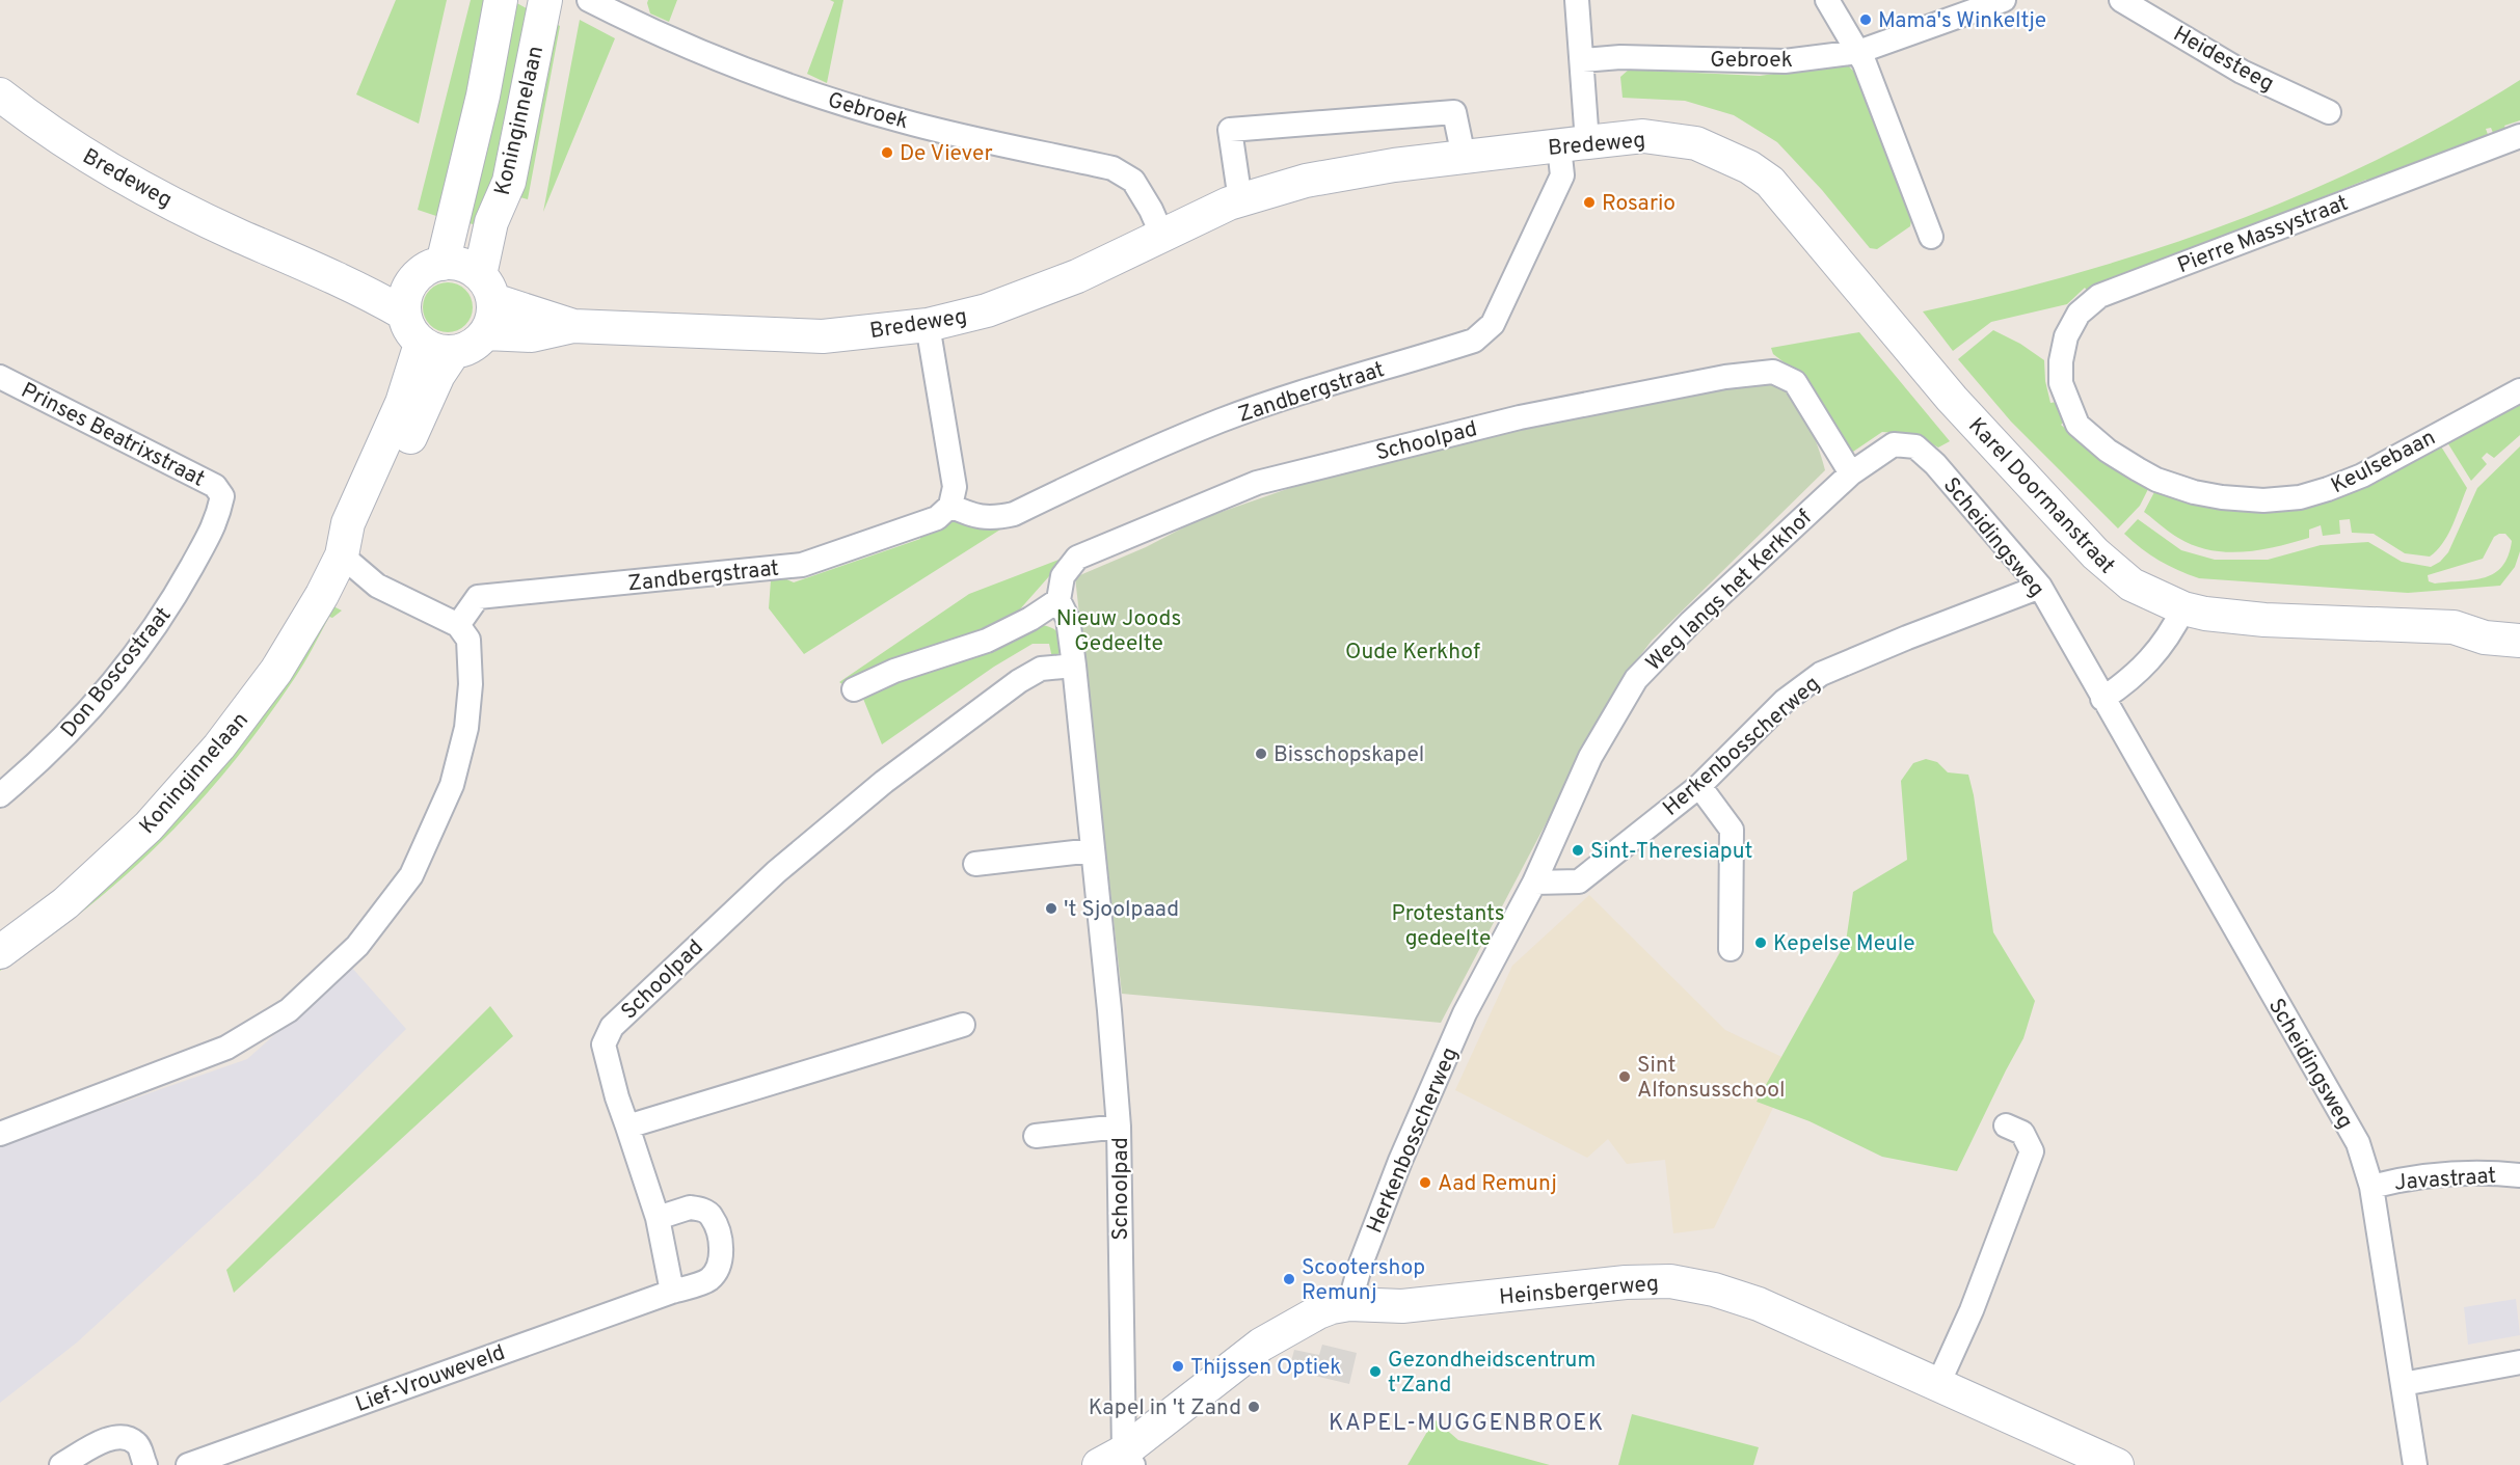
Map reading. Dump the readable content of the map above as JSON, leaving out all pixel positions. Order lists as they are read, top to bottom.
{
  "streets": {
    "main road": [
      "Koninginnelaan",
      "Bredeweg",
      "Karel Doormanstraat",
      "Heinsbergerweg"
    ],
    "street": [
      "Heidesteeg",
      "Gebroek",
      "Pierre Massystraat",
      "Zandbergstraat",
      "Prinses Beatrixstraat",
      "Schoolpad",
      "Keulsebaan",
      "Scheidingsweg",
      "Weg langs het Kerkhof",
      "Don Boscostraat",
      "Herkenbosscherweg",
      "Javastraat",
      "Lief-Vrouweveld"
    ]
  },
  "crossings": [
    ["Gebroek", "Bredeweg"],
    ["Gebroek", "Zandbergstraat"],
    ["Koninginnelaan", "Bredeweg"],
    ["Bredeweg", "Zandbergstraat"],
    ["Bredeweg", "Karel Doormanstraat"],
    ["Pierre Massystraat", "Keulsebaan"],
    ["Prinses Beatrixstraat", "Don Boscostraat"],
    ["Schoolpad", "Weg langs het Kerkhof"],
    ["Schoolpad", "Heinsbergerweg"],
    ["Schoolpad", "Lief-Vrouweveld"],
    ["Scheidingsweg", "Weg langs het Kerkhof"],
    ["Scheidingsweg", "Herkenbosscherweg"],
    ["Scheidingsweg", "Javastraat"],
    ["Weg langs het Kerkhof", "Herkenbosscherweg"],
    ["Herkenbosscherweg", "Heinsbergerweg"]
  ],
  "districts": ["KAPEL-MUGGENBROEK"],
  "parks": ["Nieuw Joods Gedeelte", "Oude Kerkhof", "Protestants gedeelte"],
  "places": [
    "Mama's Winkeltje",
    "De Viever",
    "Rosario",
    "Bisschopskapel",
    "Sint-Theresiaput",
    "'t Sjoolpaad",
    "Kepelse Meule",
    "Sint Alfonsusschool",
    "Aad Remunj",
    "Scootershop Remunj",
    "Thijssen Optiek",
    "Gezondheidscentrum t'Zand",
    "Kapel in 't Zand"
  ]
}
